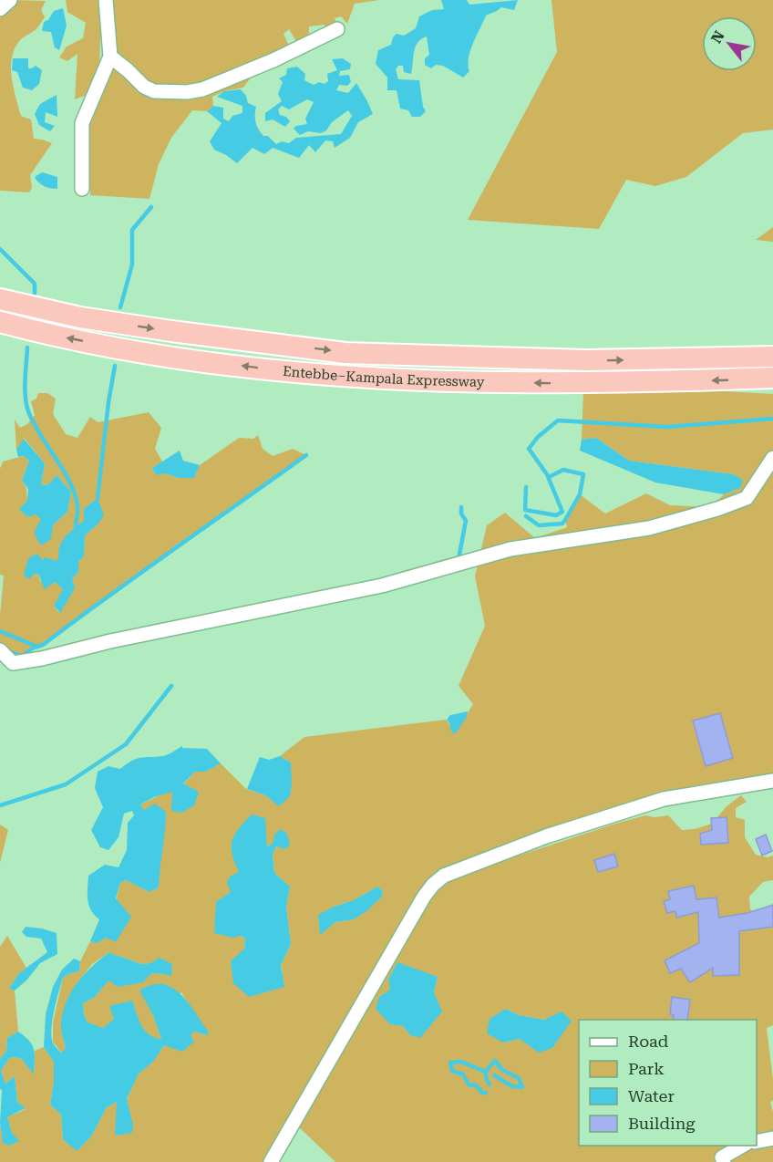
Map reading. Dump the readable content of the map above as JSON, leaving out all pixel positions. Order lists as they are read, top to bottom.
{
  "streets": {
    "highway": ["Entebbe–Kampala Expressway"]
  },
  "legend": [
    "Road",
    "Park",
    "Water",
    "Building"
  ],
  "north": "top left"
}
